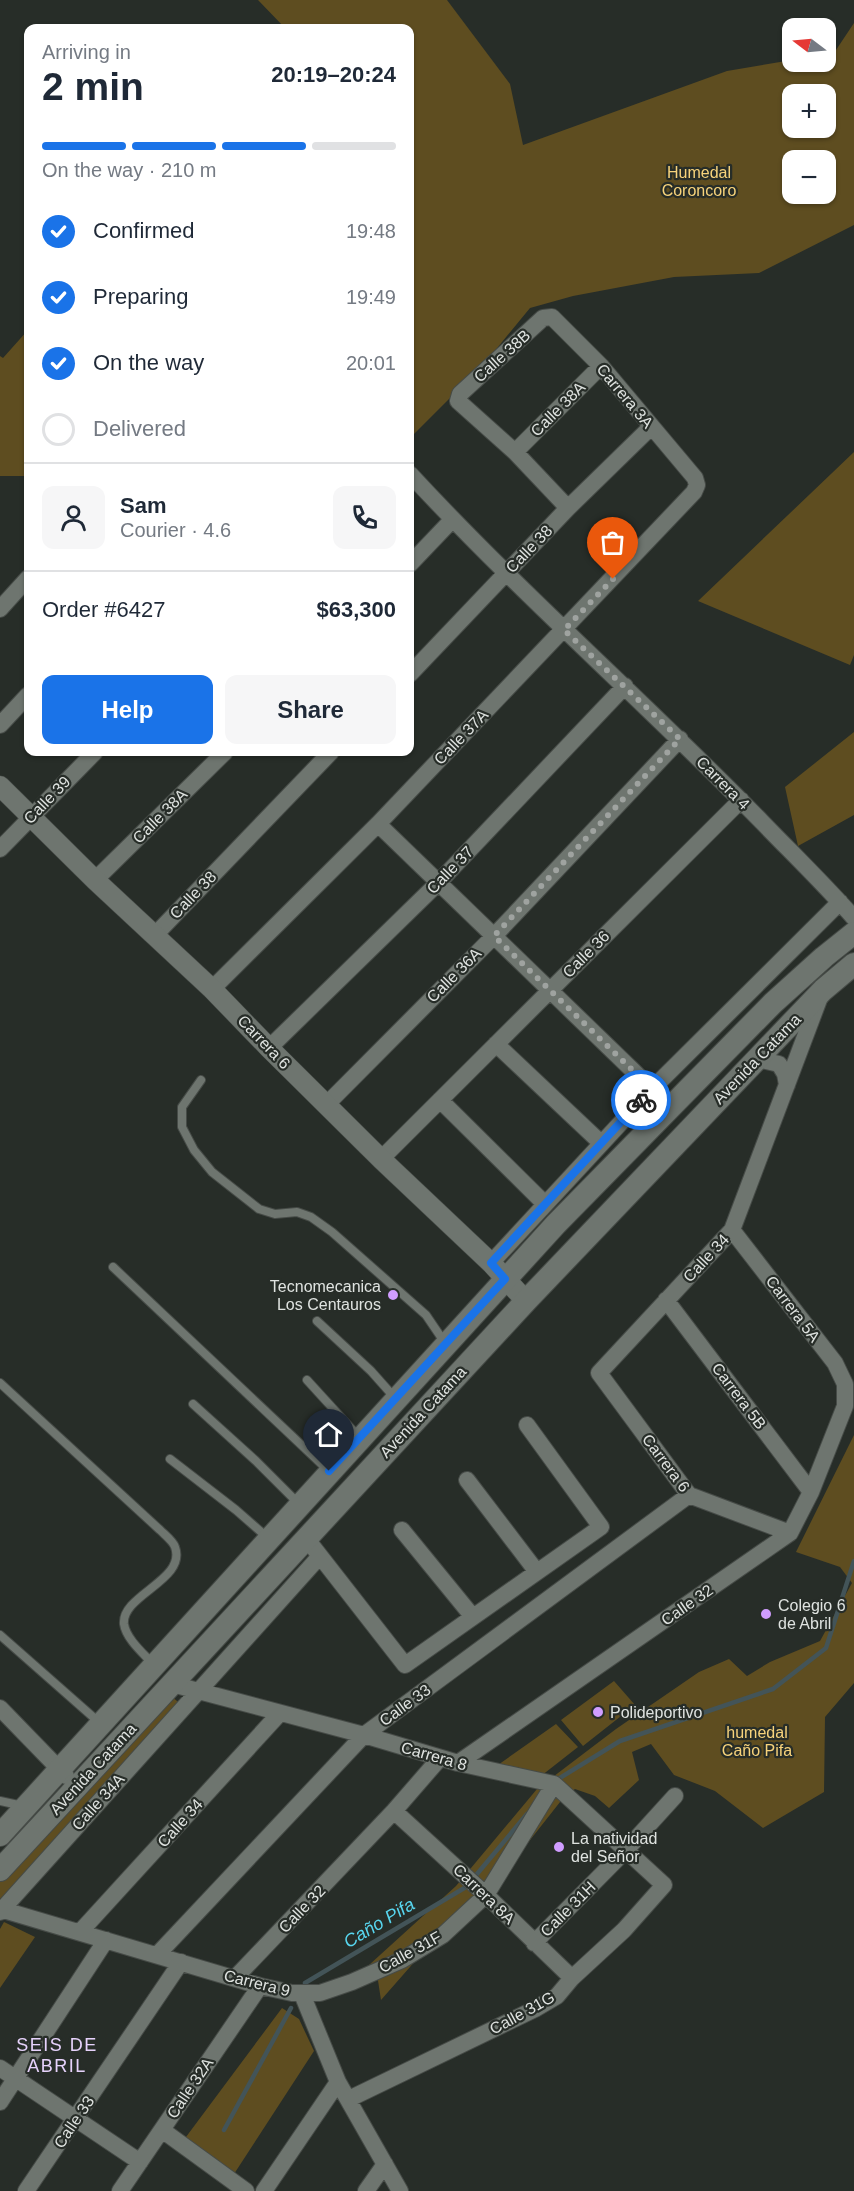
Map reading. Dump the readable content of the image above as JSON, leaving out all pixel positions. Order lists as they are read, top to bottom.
{
  "streets": {
    "main road": ["Avenida Catama"],
    "street": [
      "Calle 38B",
      "Carrera 3A",
      "Calle 38A",
      "Calle 38",
      "Calle 37A",
      "Carrera 4",
      "Calle 39",
      "Calle 37",
      "Calle 36",
      "Calle 36A",
      "Carrera 6",
      "Calle 34",
      "Carrera 5A",
      "Carrera 5B",
      "Calle 32",
      "Calle 33",
      "Carrera 8",
      "Calle 34A",
      "Carrera 8A",
      "Calle 31H",
      "Calle 31F",
      "Carrera 9",
      "Calle 31G",
      "Calle 32A"
    ]
  },
  "crossings": [
    ["Calle 38B", "Carrera 3A"],
    ["Calle 38B", "Calle 38A"],
    ["Carrera 3A", "Calle 38A"],
    ["Carrera 3A", "Calle 38"],
    ["Carrera 3A", "Calle 37A"],
    ["Calle 38A", "Carrera 6"],
    ["Calle 38", "Carrera 4"],
    ["Calle 38", "Carrera 6"],
    ["Calle 37A", "Carrera 4"],
    ["Calle 37A", "Carrera 6"],
    ["Carrera 4", "Calle 37"],
    ["Carrera 4", "Calle 36"],
    ["Carrera 4", "Calle 36A"],
    ["Carrera 4", "Avenida Catama"],
    ["Calle 39", "Carrera 6"],
    ["Calle 37", "Carrera 6"],
    ["Calle 36", "Carrera 6"],
    ["Calle 36A", "Carrera 6"],
    ["Carrera 6", "Avenida Catama"],
    ["Carrera 6", "Calle 34"],
    ["Carrera 6", "Calle 32"],
    ["Carrera 6", "Calle 33"],
    ["Avenida Catama", "Calle 34"],
    ["Avenida Catama", "Carrera 8"],
    ["Calle 34", "Carrera 5A"],
    ["Calle 34", "Carrera 5B"],
    ["Calle 34", "Carrera 8"],
    ["Calle 34", "Carrera 9"],
    ["Carrera 5A", "Calle 32"],
    ["Carrera 5B", "Calle 32"],
    ["Calle 32", "Carrera 8"],
    ["Calle 32", "Carrera 8A"],
    ["Calle 32", "Carrera 9"],
    ["Calle 33", "Carrera 8"],
    ["Calle 33", "Carrera 9"],
    ["Carrera 8", "Calle 34A"],
    ["Carrera 8", "Calle 31H"],
    ["Carrera 8", "Calle 31F"],
    ["Carrera 8", "Calle 31G"],
    ["Calle 34A", "Carrera 9"],
    ["Carrera 8A", "Calle 31H"],
    ["Carrera 8A", "Calle 31F"],
    ["Carrera 8A", "Calle 31G"],
    ["Calle 31F", "Carrera 9"],
    ["Carrera 9", "Calle 31G"],
    ["Carrera 9", "Calle 32A"]
  ],
  "districts": ["SEIS DE ABRIL"],
  "water": ["Caño Pifa"],
  "parks": ["Humedal Coroncoro", "humedal Caño Pifa"],
  "places": [
    "Tecnomecanica Los Centauros",
    "Colegio 6 de Abril",
    "Polideportivo",
    "La natividad del Señor"
  ],
  "north": "left",
  "page": {
    "map_buttons": ["+", "−"],
    "heading": ["2 min", "Arriving in", "20:19–20:24"],
    "panel": [
      "Sam",
      "Courier · 4.6",
      "Order #6427",
      "$63,300"
    ],
    "bar": "On the way · 210 m",
    "list": [
      ["Confirmed", "19:48"],
      ["Preparing", "19:49"],
      ["On the way", "20:01"],
      "Delivered"
    ],
    "buttons": ["Help", "Share"]
  }
}
